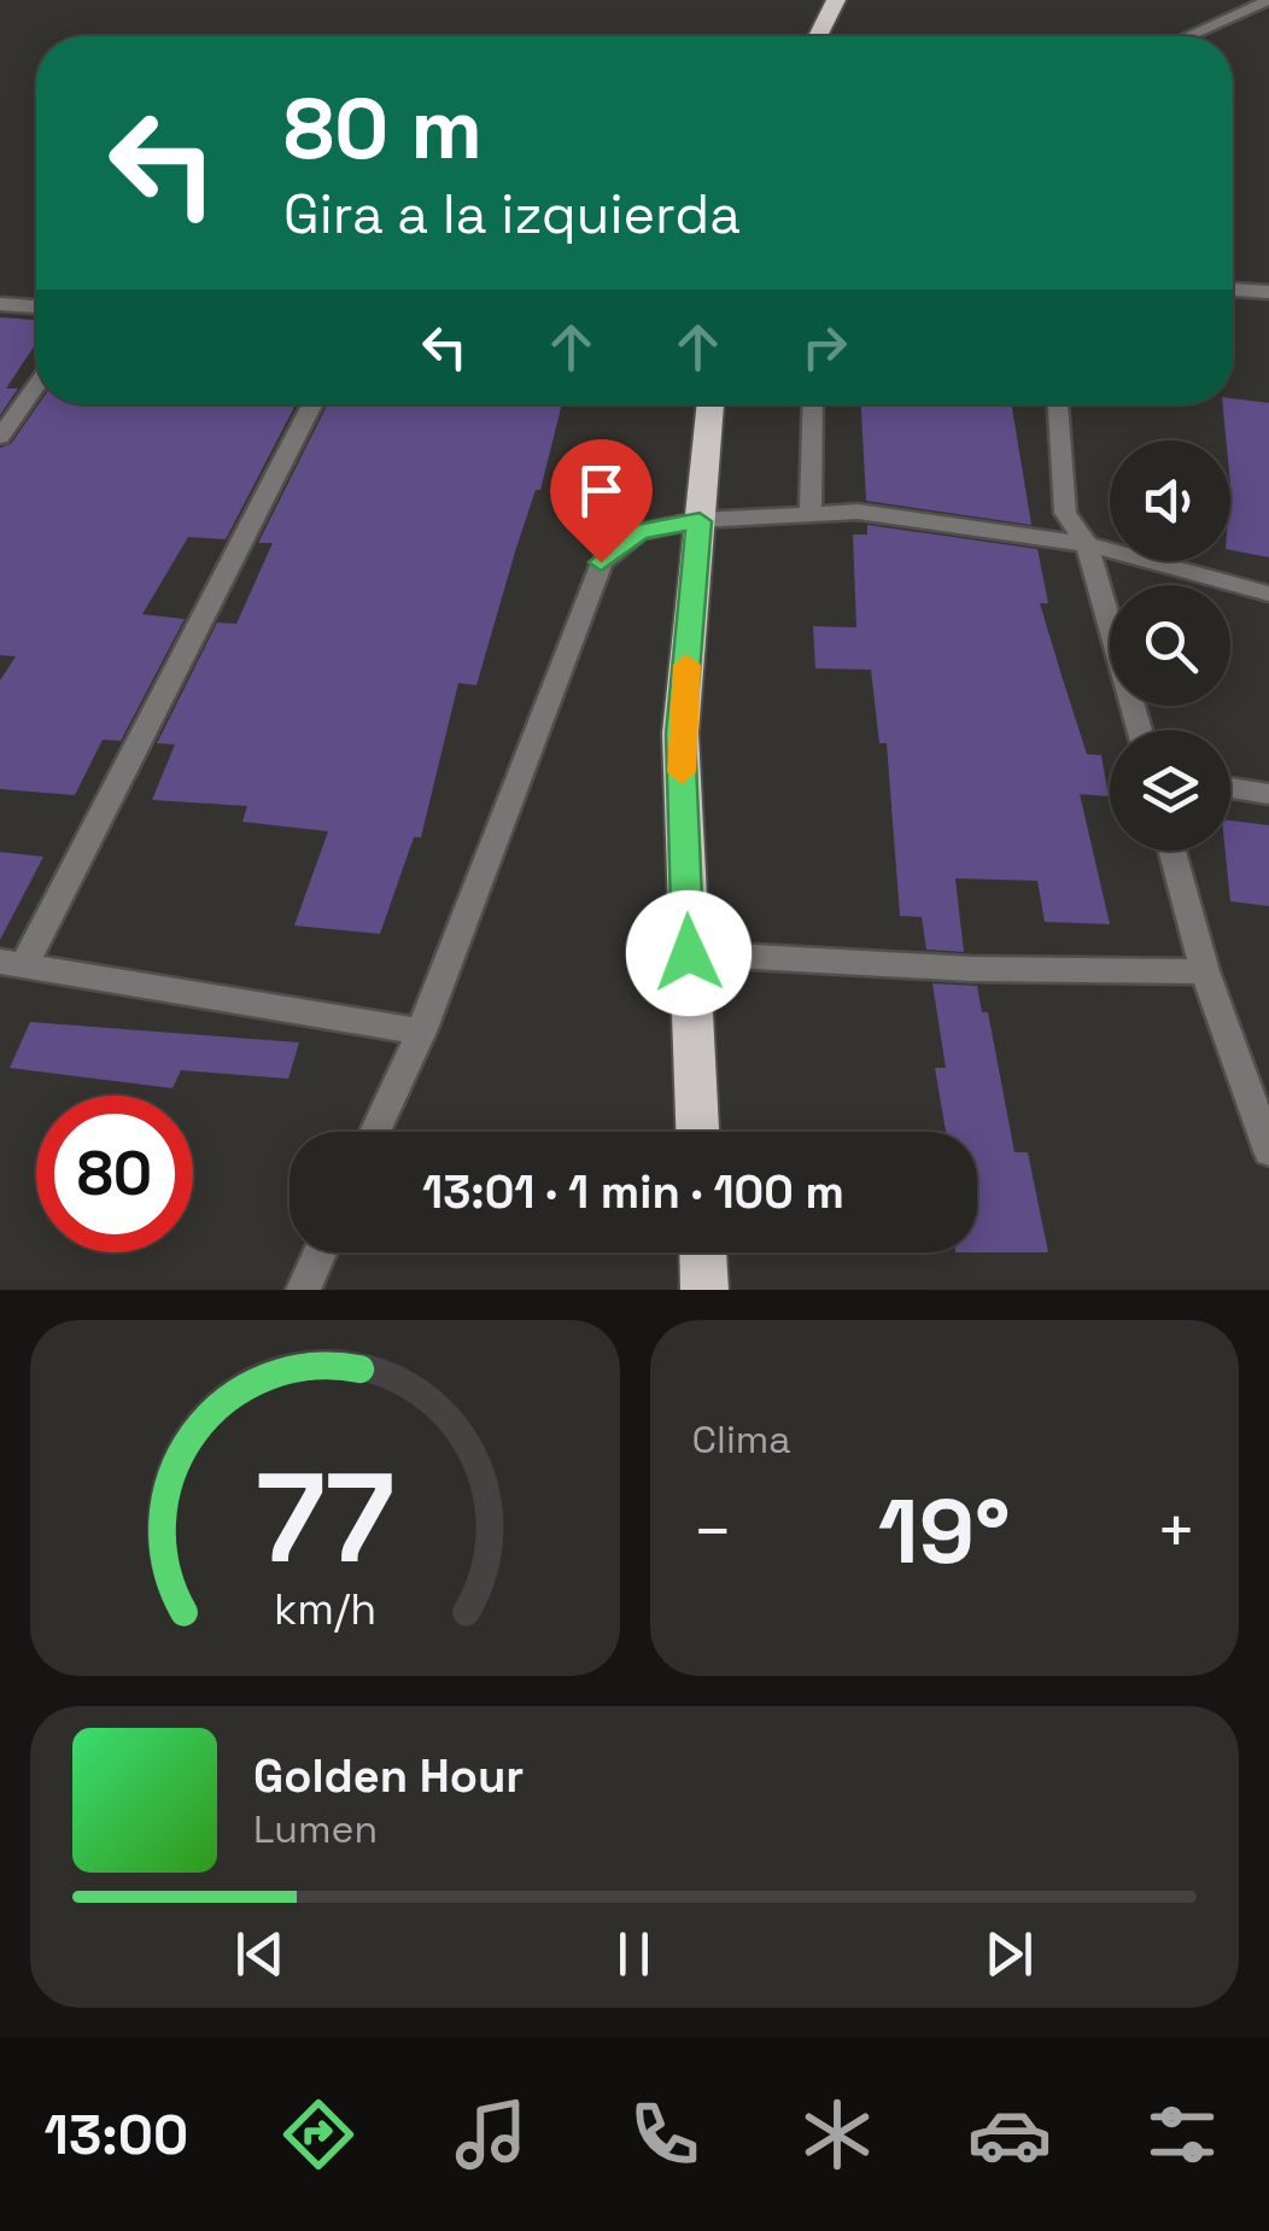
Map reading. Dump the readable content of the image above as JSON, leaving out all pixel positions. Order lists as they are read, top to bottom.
{
  "page": {
    "turn": ["80 m", "Gira a la izquierda"],
    "limit": "80",
    "trip": "13:01 · 1 min · 100 m",
    "tile": "Clima",
    "heat": ["−", "19°", "+"],
    "song": ["Golden Hour", "Lumen"],
    "tabs": "13:00",
    "gauge": ["77", "km/h"]
  }
}
